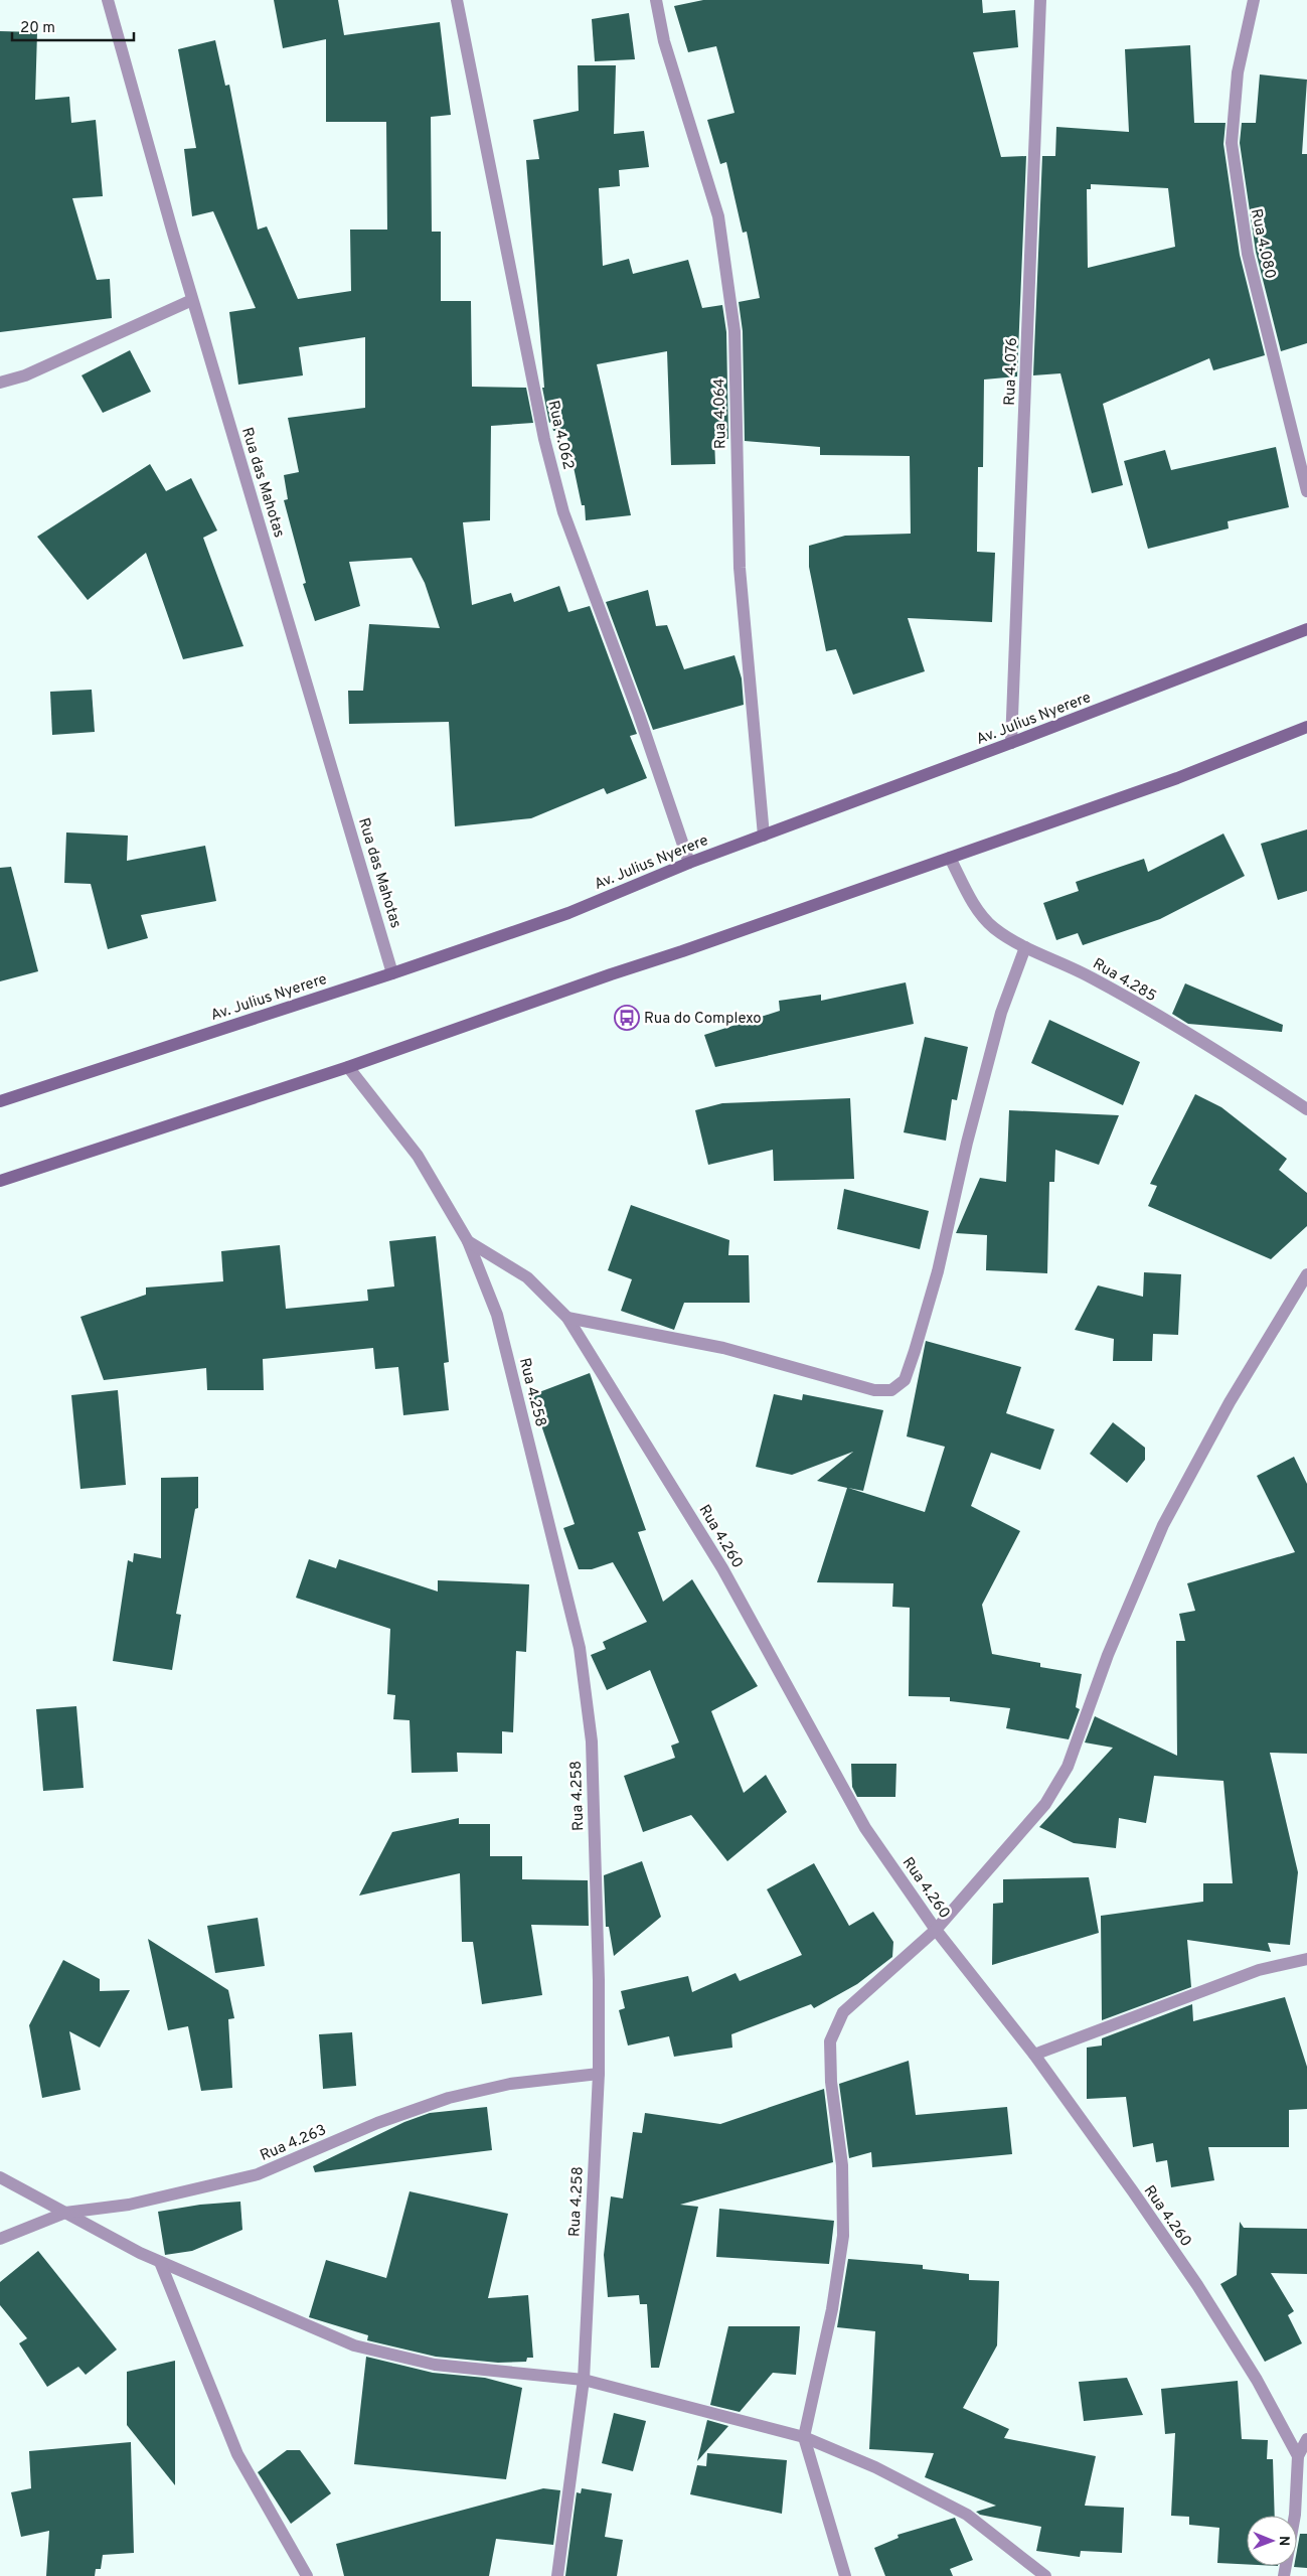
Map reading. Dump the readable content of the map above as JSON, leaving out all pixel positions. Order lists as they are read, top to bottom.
{
  "streets": {
    "main road": ["Av. Julius Nyerere"],
    "street": [
      "Rua 4.080",
      "Rua 4.076",
      "Rua 4.064",
      "Rua 4.062",
      "Rua das Mahotas",
      "Rua 4.285",
      "Rua 4.258",
      "Rua 4.260",
      "Rua 4.263"
    ]
  },
  "crossings": [
    ["Rua 4.076", "Av. Julius Nyerere"],
    ["Rua 4.064", "Av. Julius Nyerere"],
    ["Rua 4.062", "Av. Julius Nyerere"],
    ["Rua das Mahotas", "Av. Julius Nyerere"],
    ["Rua 4.258", "Rua 4.260"],
    ["Rua 4.258", "Rua 4.263"]
  ],
  "places": {
    "bus stop": ["Rua do Complexo"]
  },
  "scale_bar": "20 m",
  "north": "right"
}
